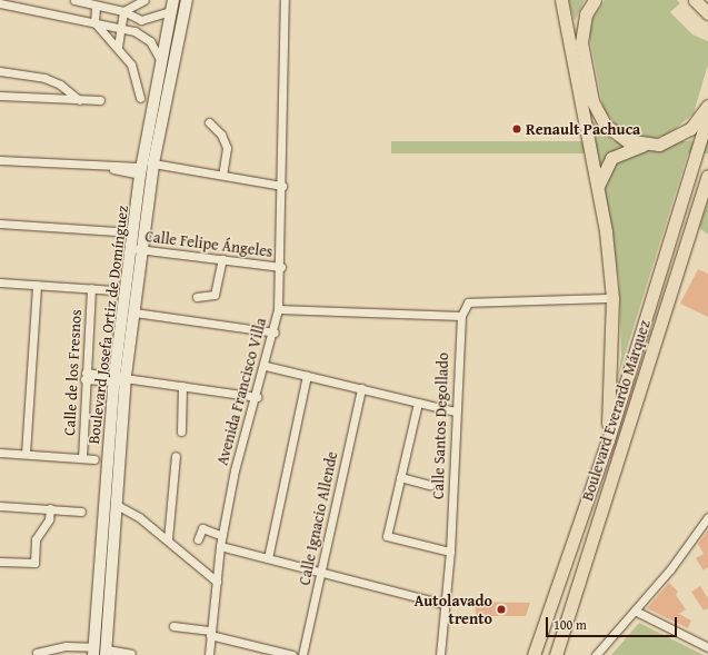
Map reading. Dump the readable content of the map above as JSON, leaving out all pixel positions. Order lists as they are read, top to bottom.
{
  "streets": {
    "main road": ["Boulevard Everardo Márquez"],
    "street": [
      "Calle Felipe Ángeles",
      "Boulevard Josefa Ortiz de Domínguez",
      "Calle de los Fresnos",
      "Avenida Francisco Villa",
      "Calle Santos Degollado",
      "Calle Ignacio Allende"
    ]
  },
  "crossings": [
    ["Calle Felipe Ángeles", "Boulevard Josefa Ortiz de Domínguez"],
    ["Calle Felipe Ángeles", "Avenida Francisco Villa"]
  ],
  "places": ["Renault Pachuca", "Autolavado trento"],
  "scale_bar": "100 m"
}
